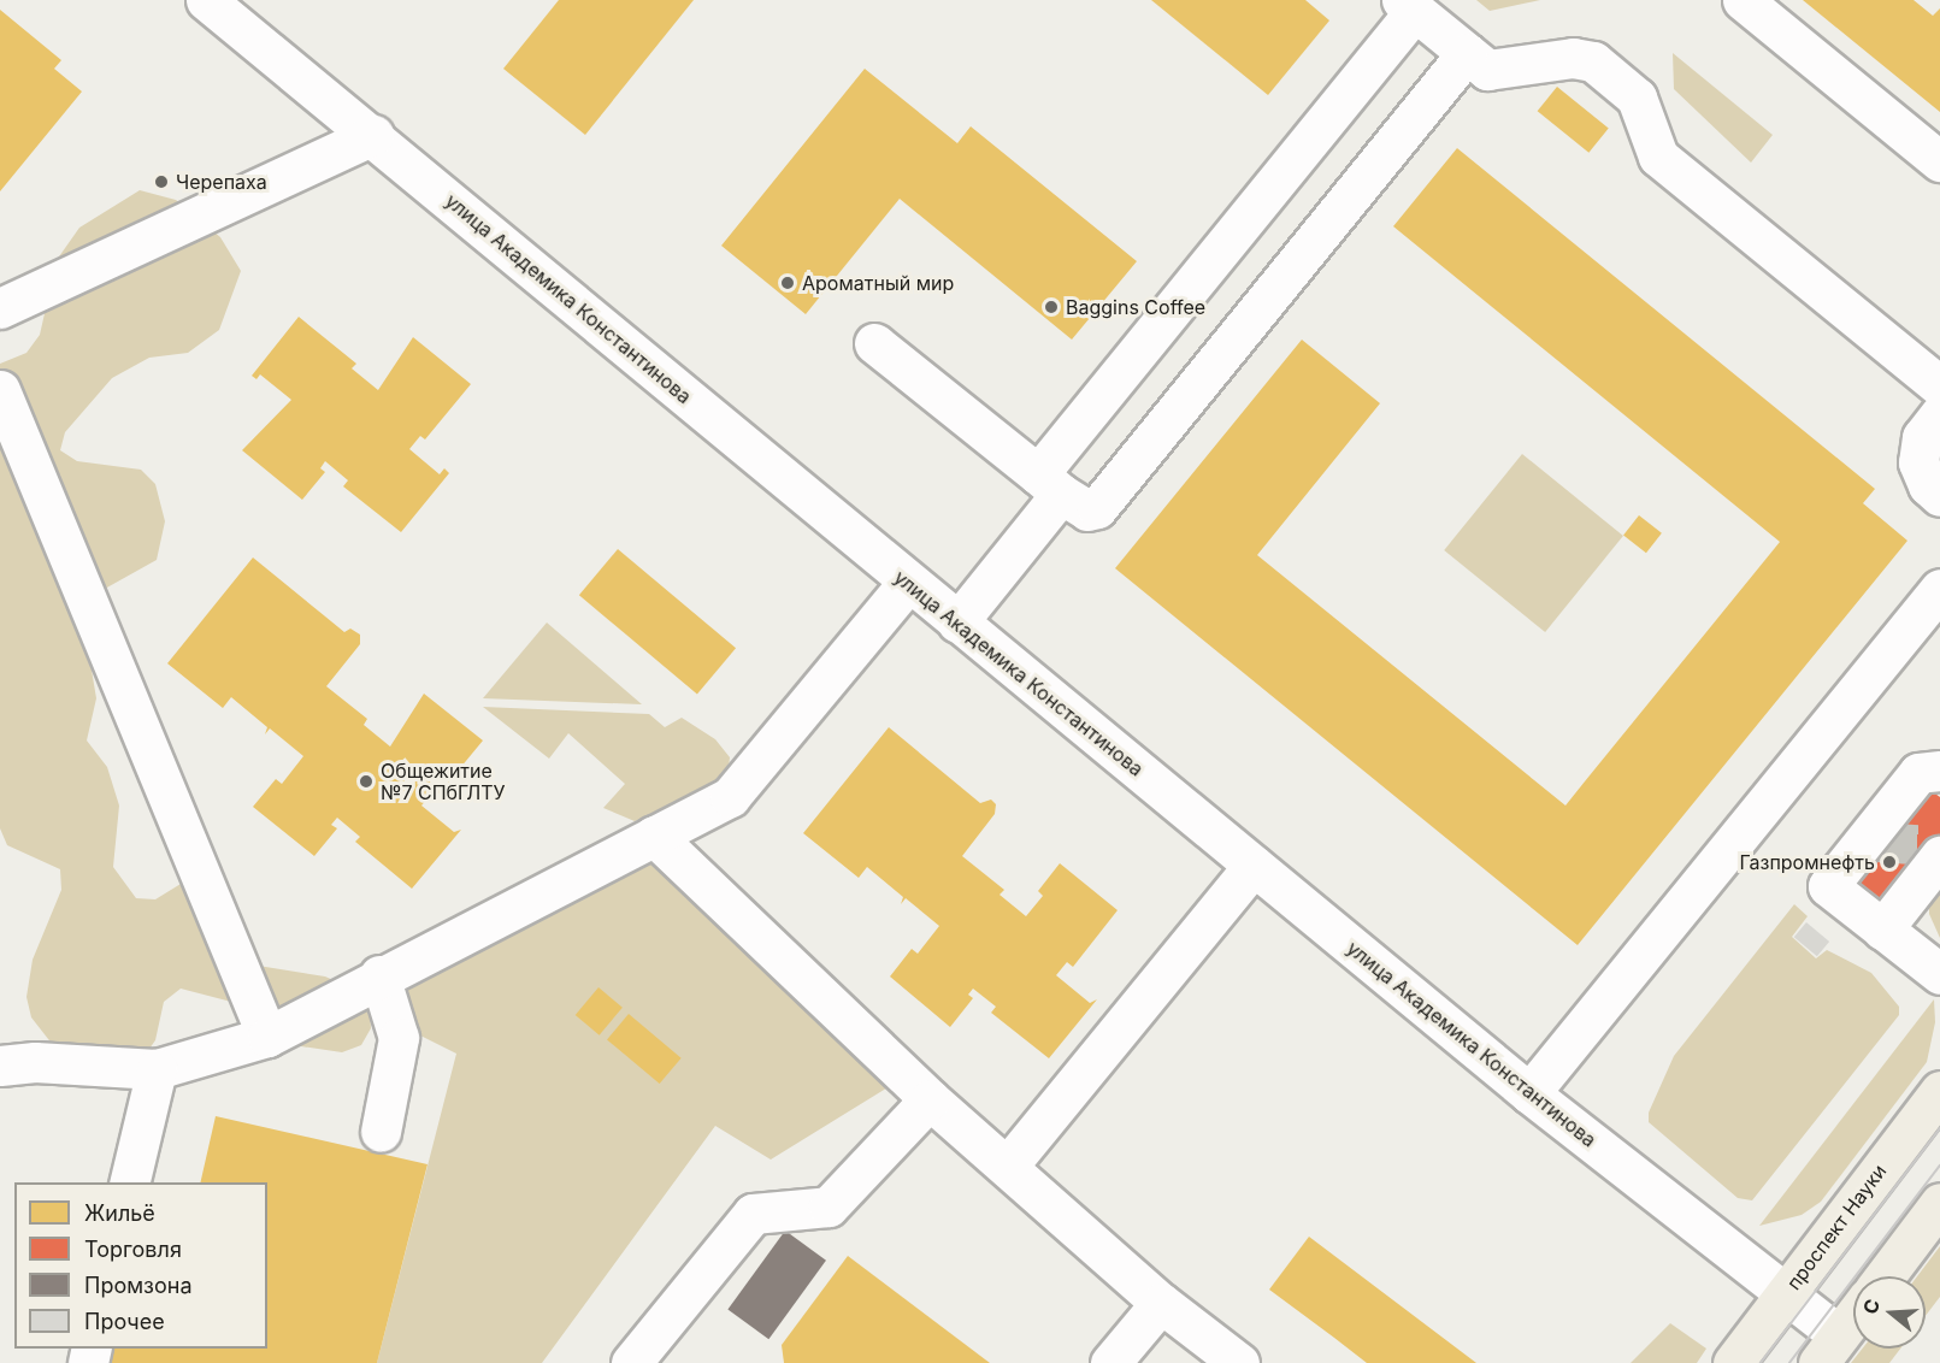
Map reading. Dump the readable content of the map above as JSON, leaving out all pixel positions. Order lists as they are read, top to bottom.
{
  "streets": {
    "main road": ["проспект Науки"],
    "street": ["улица Академика Константинова"]
  },
  "crossings": [
    ["улица Академика Константинова", "проспект Науки"]
  ],
  "places": [
    "Черепаха",
    "Ароматный мир",
    "Baggins Coffee",
    "Общежитие №7 СПбГЛТУ",
    "Газпромнефть"
  ],
  "legend": [
    "Жильё",
    "Торговля",
    "Промзона",
    "Прочее"
  ],
  "north": "left"
}
